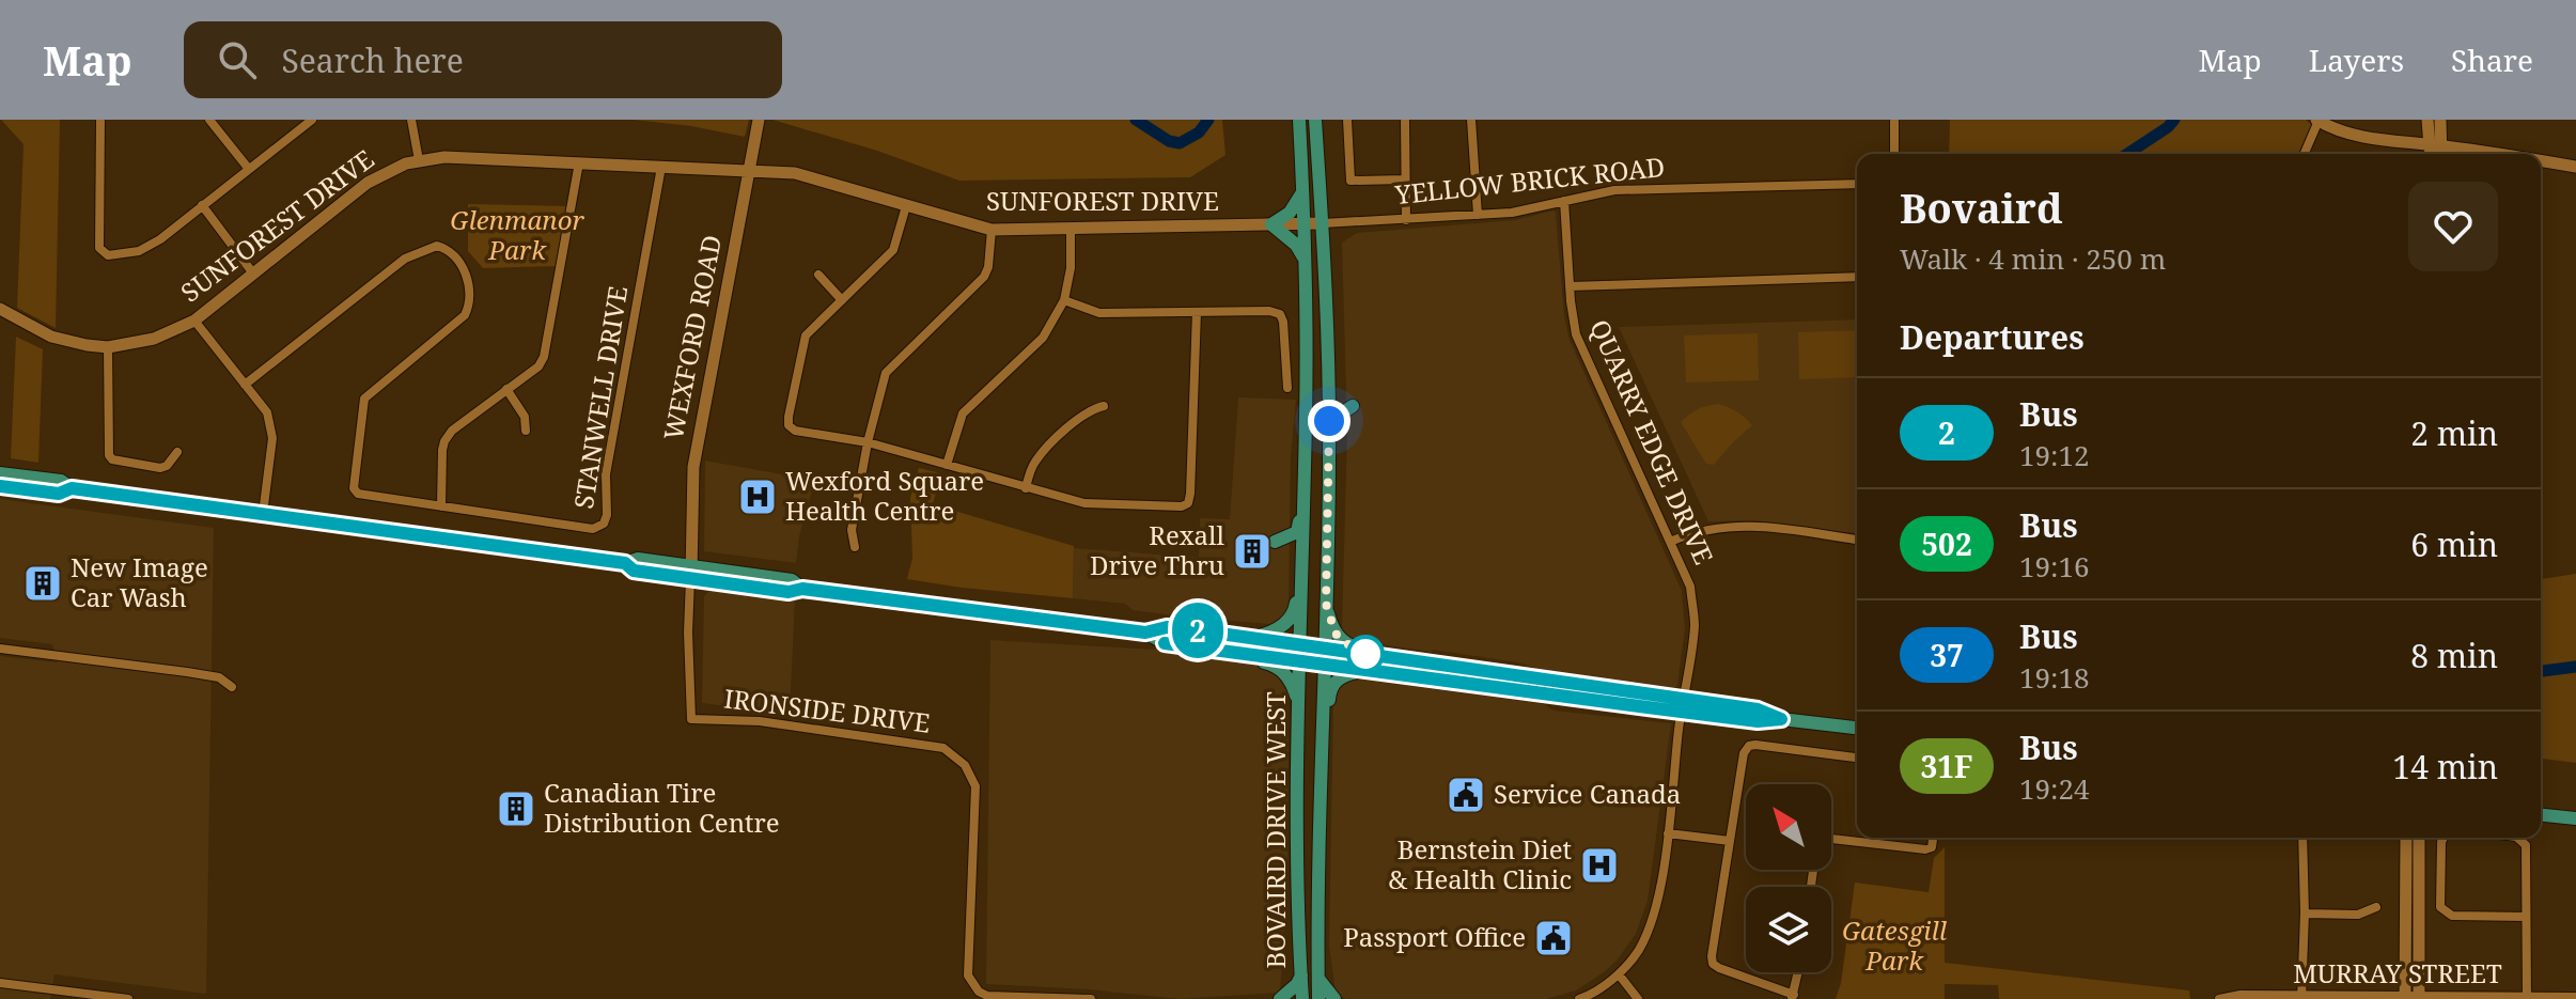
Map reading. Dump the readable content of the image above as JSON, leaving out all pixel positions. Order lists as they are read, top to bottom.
{
  "streets": {
    "main road": ["BOVAIRD DRIVE WEST"],
    "street": [
      "YELLOW BRICK ROAD",
      "SUNFOREST DRIVE",
      "WEXFORD ROAD",
      "STANWELL DRIVE",
      "QUARRY EDGE DRIVE",
      "IRONSIDE DRIVE",
      "MURRAY STREET"
    ]
  },
  "crossings": [
    ["YELLOW BRICK ROAD", "SUNFOREST DRIVE"],
    ["YELLOW BRICK ROAD", "QUARRY EDGE DRIVE"],
    ["YELLOW BRICK ROAD", "BOVAIRD DRIVE WEST"],
    ["SUNFOREST DRIVE", "WEXFORD ROAD"],
    ["SUNFOREST DRIVE", "STANWELL DRIVE"],
    ["WEXFORD ROAD", "IRONSIDE DRIVE"]
  ],
  "parks": ["Glenmanor Park", "Gatesgill Park"],
  "places": {
    "hospital": ["Wexford Square Health Centre", "Bernstein Diet & Health Clinic"],
    "building": ["Rexall Drive Thru", "New Image Car Wash", "Canadian Tire Distribution Centre"],
    "public building": ["Service Canada", "Passport Office"]
  },
  "lines": ["bus line 2"],
  "north": "top left",
  "page": {
    "header": "Map",
    "search": "Search here",
    "nav": ["Map", "Layers", "Share"],
    "on_map": "2",
    "heading": [
      ["Bovaird", "Walk · 4 min · 250 m"],
      "Departures"
    ],
    "list": [
      {
        "mark": "2",
        "name": "Bus",
        "note": "19:12",
        "value": "2 min"
      },
      {
        "mark": "502",
        "name": "Bus",
        "note": "19:16",
        "value": "6 min"
      },
      {
        "mark": "37",
        "name": "Bus",
        "note": "19:18",
        "value": "8 min"
      },
      {
        "mark": "31F",
        "name": "Bus",
        "note": "19:24",
        "value": "14 min"
      }
    ]
  }
}
